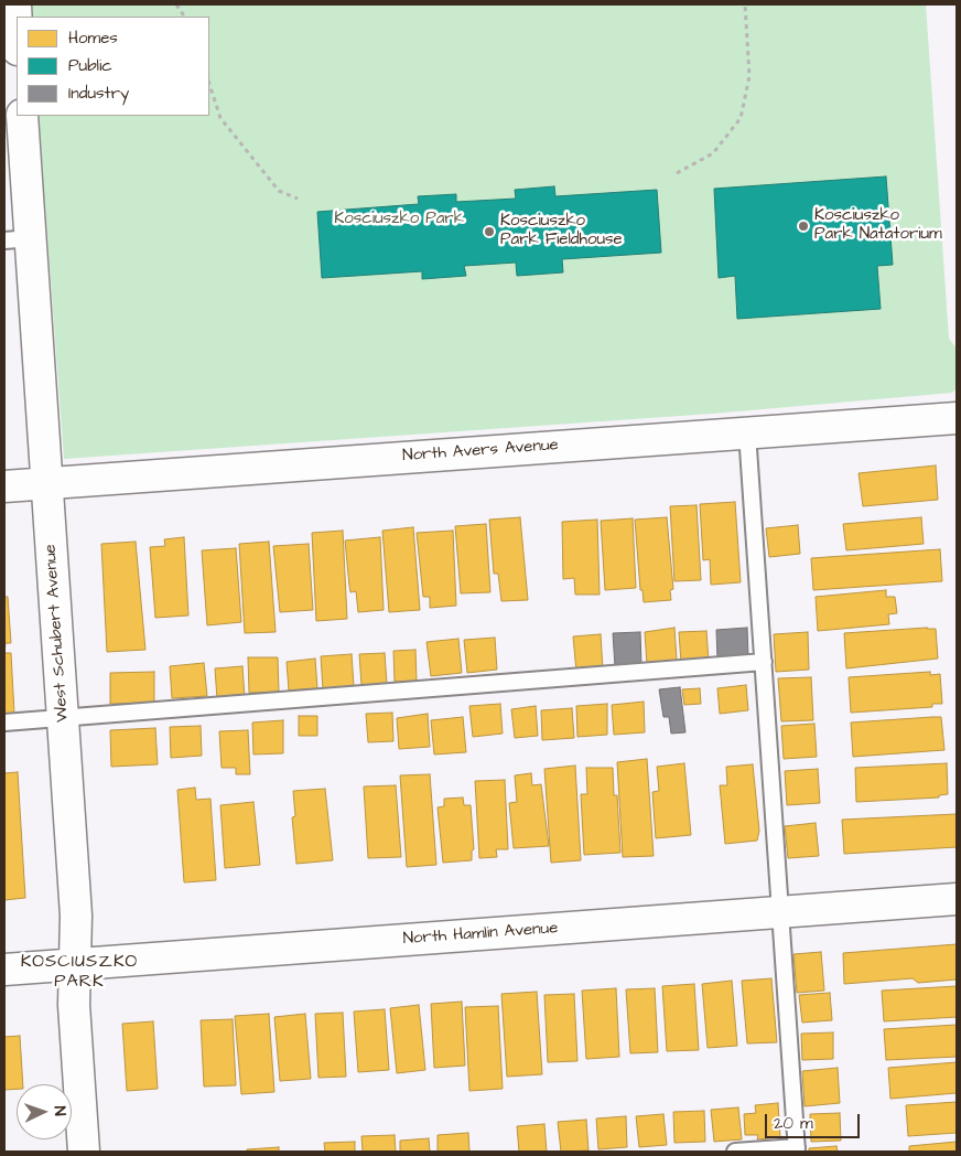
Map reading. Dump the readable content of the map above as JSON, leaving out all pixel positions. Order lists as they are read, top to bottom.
{
  "streets": {
    "street": ["North Avers Avenue", "West Schubert Avenue", "North Hamlin Avenue"]
  },
  "crossings": [
    ["North Avers Avenue", "West Schubert Avenue"],
    ["West Schubert Avenue", "North Hamlin Avenue"]
  ],
  "districts": ["KOSCIUSZKO PARK"],
  "parks": ["Kosciuszko Park"],
  "places": ["Kosciuszko Park Natatorium", "Kosciuszko Park Fieldhouse"],
  "legend": ["Homes", "Public", "Industry"],
  "scale_bar": "20 m",
  "north": "right"
}
